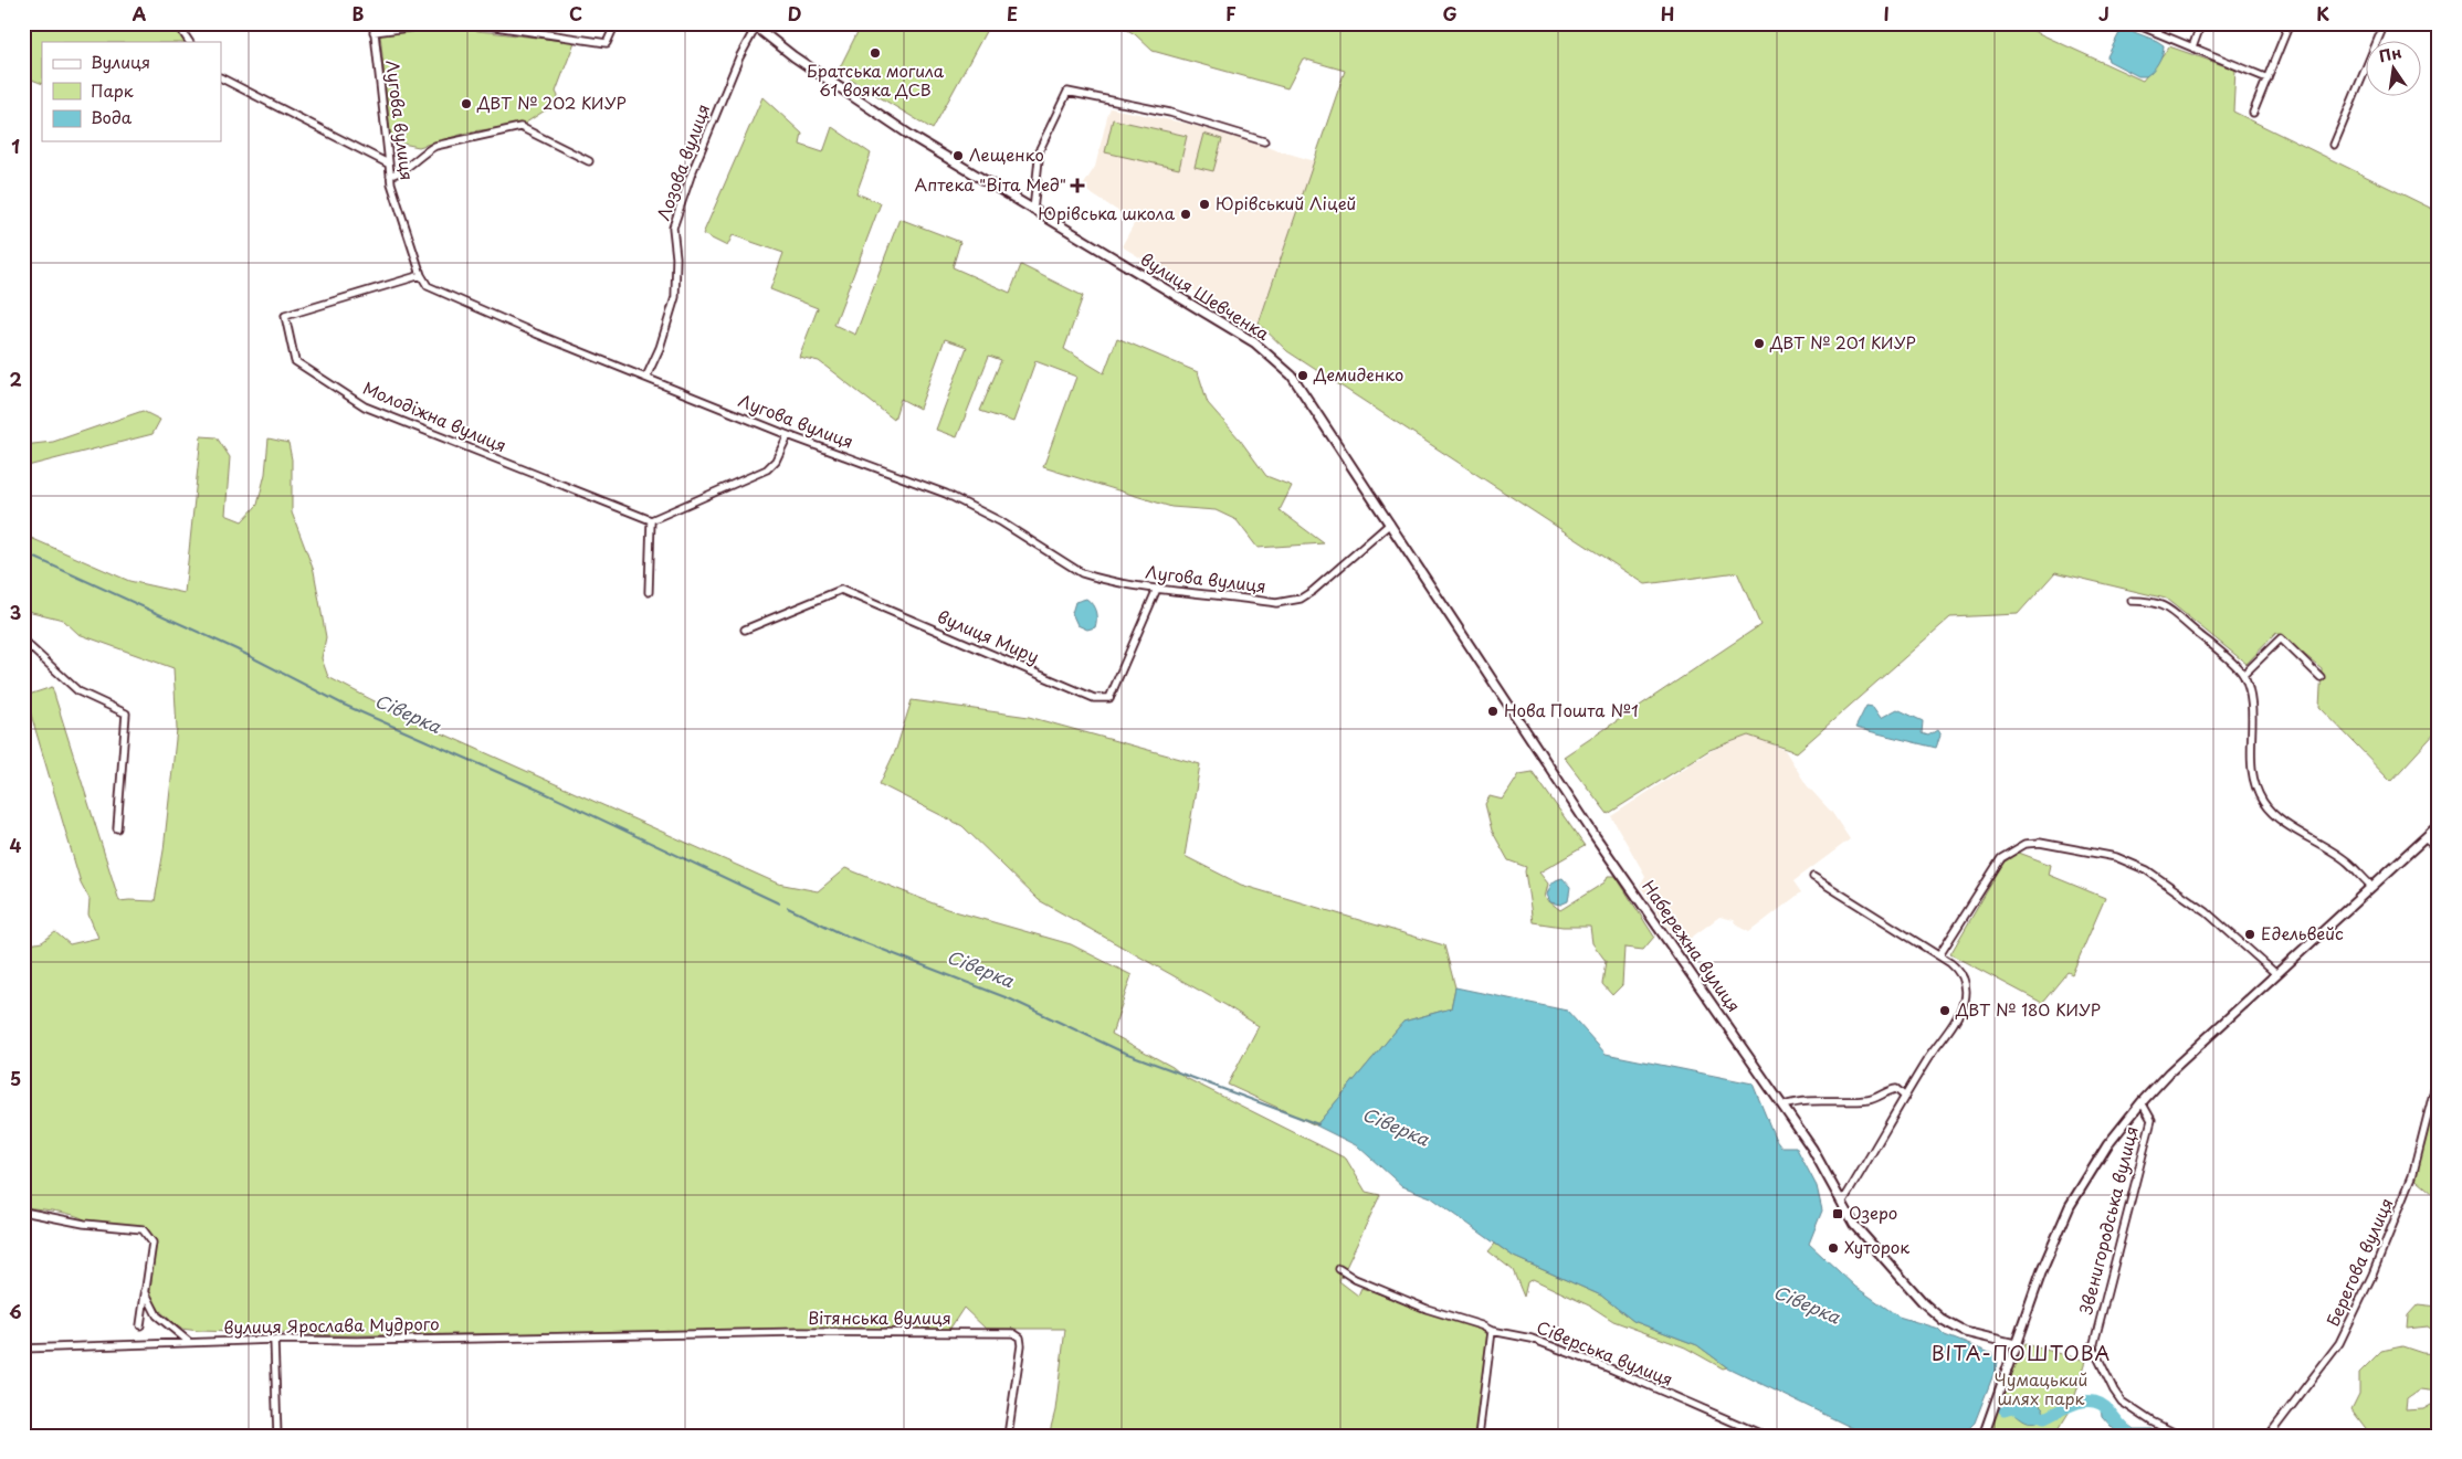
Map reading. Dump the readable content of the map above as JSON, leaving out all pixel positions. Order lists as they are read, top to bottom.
{
  "streets": {
    "street": [
      "Лугова вулиця",
      "Лозова вулиця",
      "вулиця Шевченка",
      "Молодіжна вулиця",
      "вулиця Миру",
      "Набережна вулиця",
      "Звенигородська вулиця",
      "Берегова вулиця",
      "Вітянська вулиця",
      "вулиця Ярослава Мудрого",
      "Сіверська вулиця"
    ]
  },
  "crossings": [
    ["Лугова вулиця", "Лозова вулиця"],
    ["Лугова вулиця", "вулиця Шевченка"],
    ["Лугова вулиця", "Молодіжна вулиця"],
    ["Лугова вулиця", "вулиця Миру"],
    ["Лозова вулиця", "вулиця Шевченка"],
    ["вулиця Шевченка", "Набережна вулиця"],
    ["Набережна вулиця", "Звенигородська вулиця"],
    ["Вітянська вулиця", "вулиця Ярослава Мудрого"]
  ],
  "districts": ["ВІТА-ПОШТОВА"],
  "water": ["Сіверка"],
  "parks": ["Чумацький шлях парк"],
  "places": {
    "other": [
      "Братська могила 61 вояка ДСВ",
      "ДВТ № 202 КИУР",
      "Лещенко",
      "Юрівський Ліцей",
      "Юрівська школа",
      "ДВТ № 201 КИУР",
      "Демиденко",
      "Нова Пошта №1",
      "Едельвейс",
      "ДВТ № 180 КИУР",
      "Хуторок"
    ],
    "health": ["Аптека \"Віта Мед\""],
    "transit": ["Озеро"]
  },
  "legend": ["Вулиця", "Парк", "Вода"],
  "north": "top",
  "grid": {
    "columns": [
      "A",
      "B",
      "C",
      "D",
      "E",
      "F",
      "G",
      "H",
      "I",
      "J",
      "K"
    ],
    "rows": [
      "1",
      "2",
      "3",
      "4",
      "5",
      "6"
    ]
  }
}
